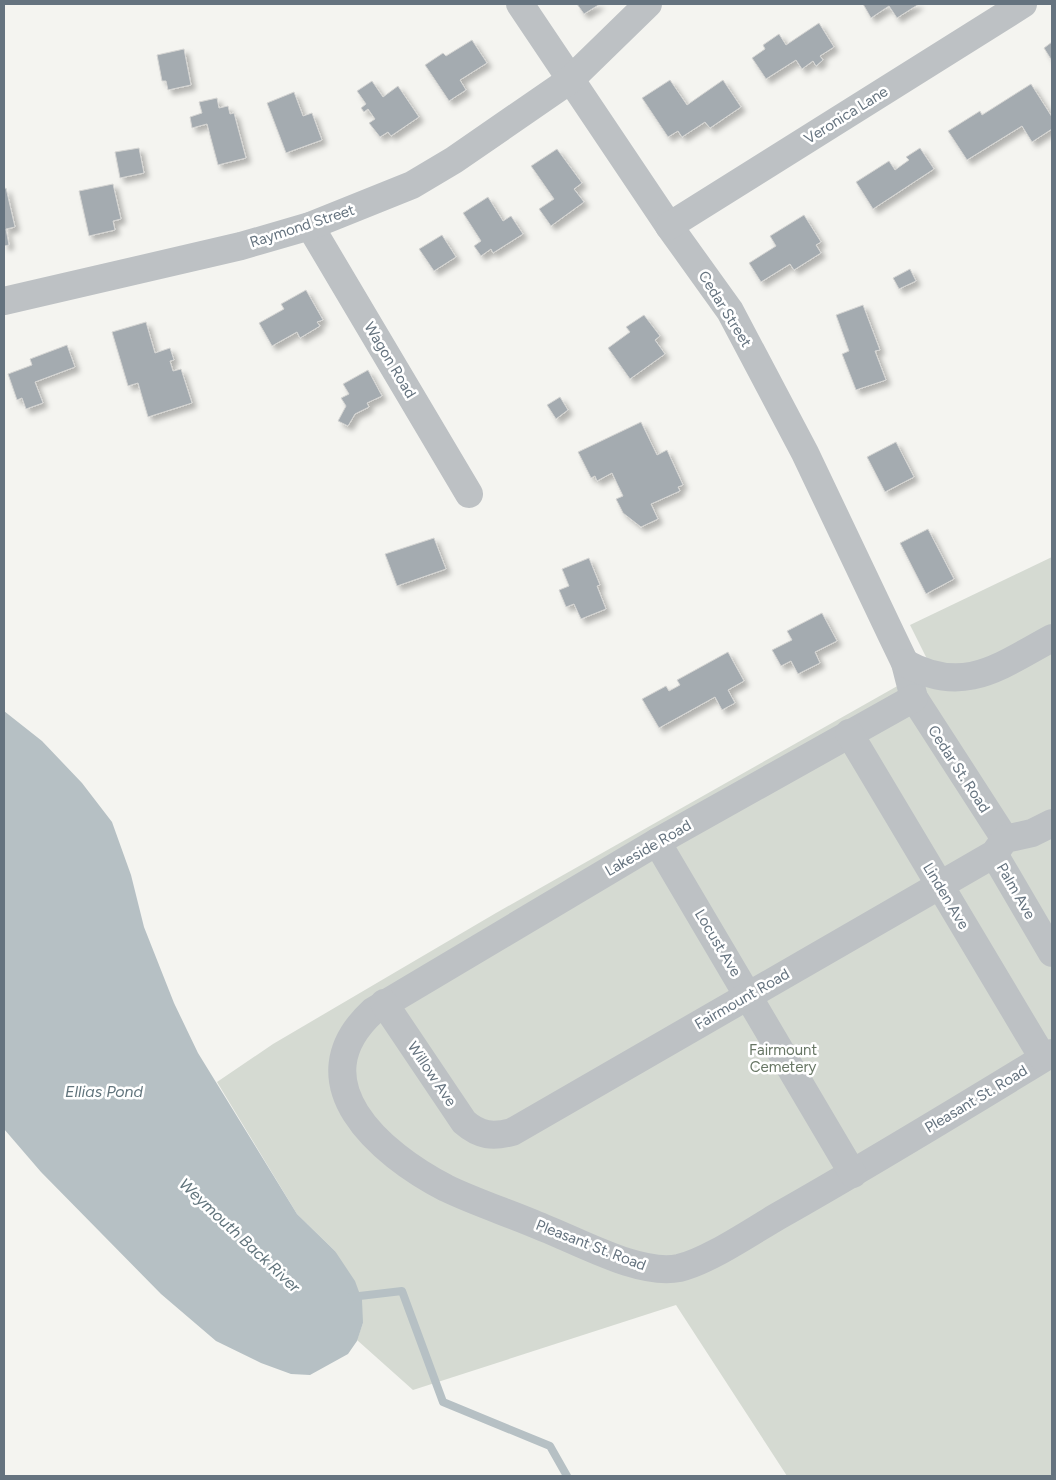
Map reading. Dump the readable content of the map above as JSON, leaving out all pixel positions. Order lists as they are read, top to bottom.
{
  "streets": {
    "street": [
      "Veronica Lane",
      "Raymond Street",
      "Cedar Street",
      "Wagon Road",
      "Cedar St. Road",
      "Lakeside Road",
      "Palm Ave",
      "Linden Ave",
      "Locust Ave",
      "Fairmount Road",
      "Willow Ave",
      "Pleasant St. Road"
    ]
  },
  "crossings": [
    ["Veronica Lane", "Cedar Street"],
    ["Raymond Street", "Cedar Street"],
    ["Raymond Street", "Wagon Road"],
    ["Cedar Street", "Cedar St. Road"],
    ["Cedar St. Road", "Lakeside Road"],
    ["Cedar St. Road", "Palm Ave"],
    ["Cedar St. Road", "Fairmount Road"],
    ["Lakeside Road", "Linden Ave"],
    ["Lakeside Road", "Locust Ave"],
    ["Lakeside Road", "Willow Ave"],
    ["Lakeside Road", "Pleasant St. Road"],
    ["Palm Ave", "Fairmount Road"],
    ["Linden Ave", "Fairmount Road"],
    ["Linden Ave", "Pleasant St. Road"],
    ["Locust Ave", "Fairmount Road"],
    ["Locust Ave", "Pleasant St. Road"],
    ["Fairmount Road", "Willow Ave"],
    ["Willow Ave", "Pleasant St. Road"]
  ],
  "water": ["Ellias Pond", "Weymouth Back River"],
  "parks": ["Fairmount Cemetery"]
}
